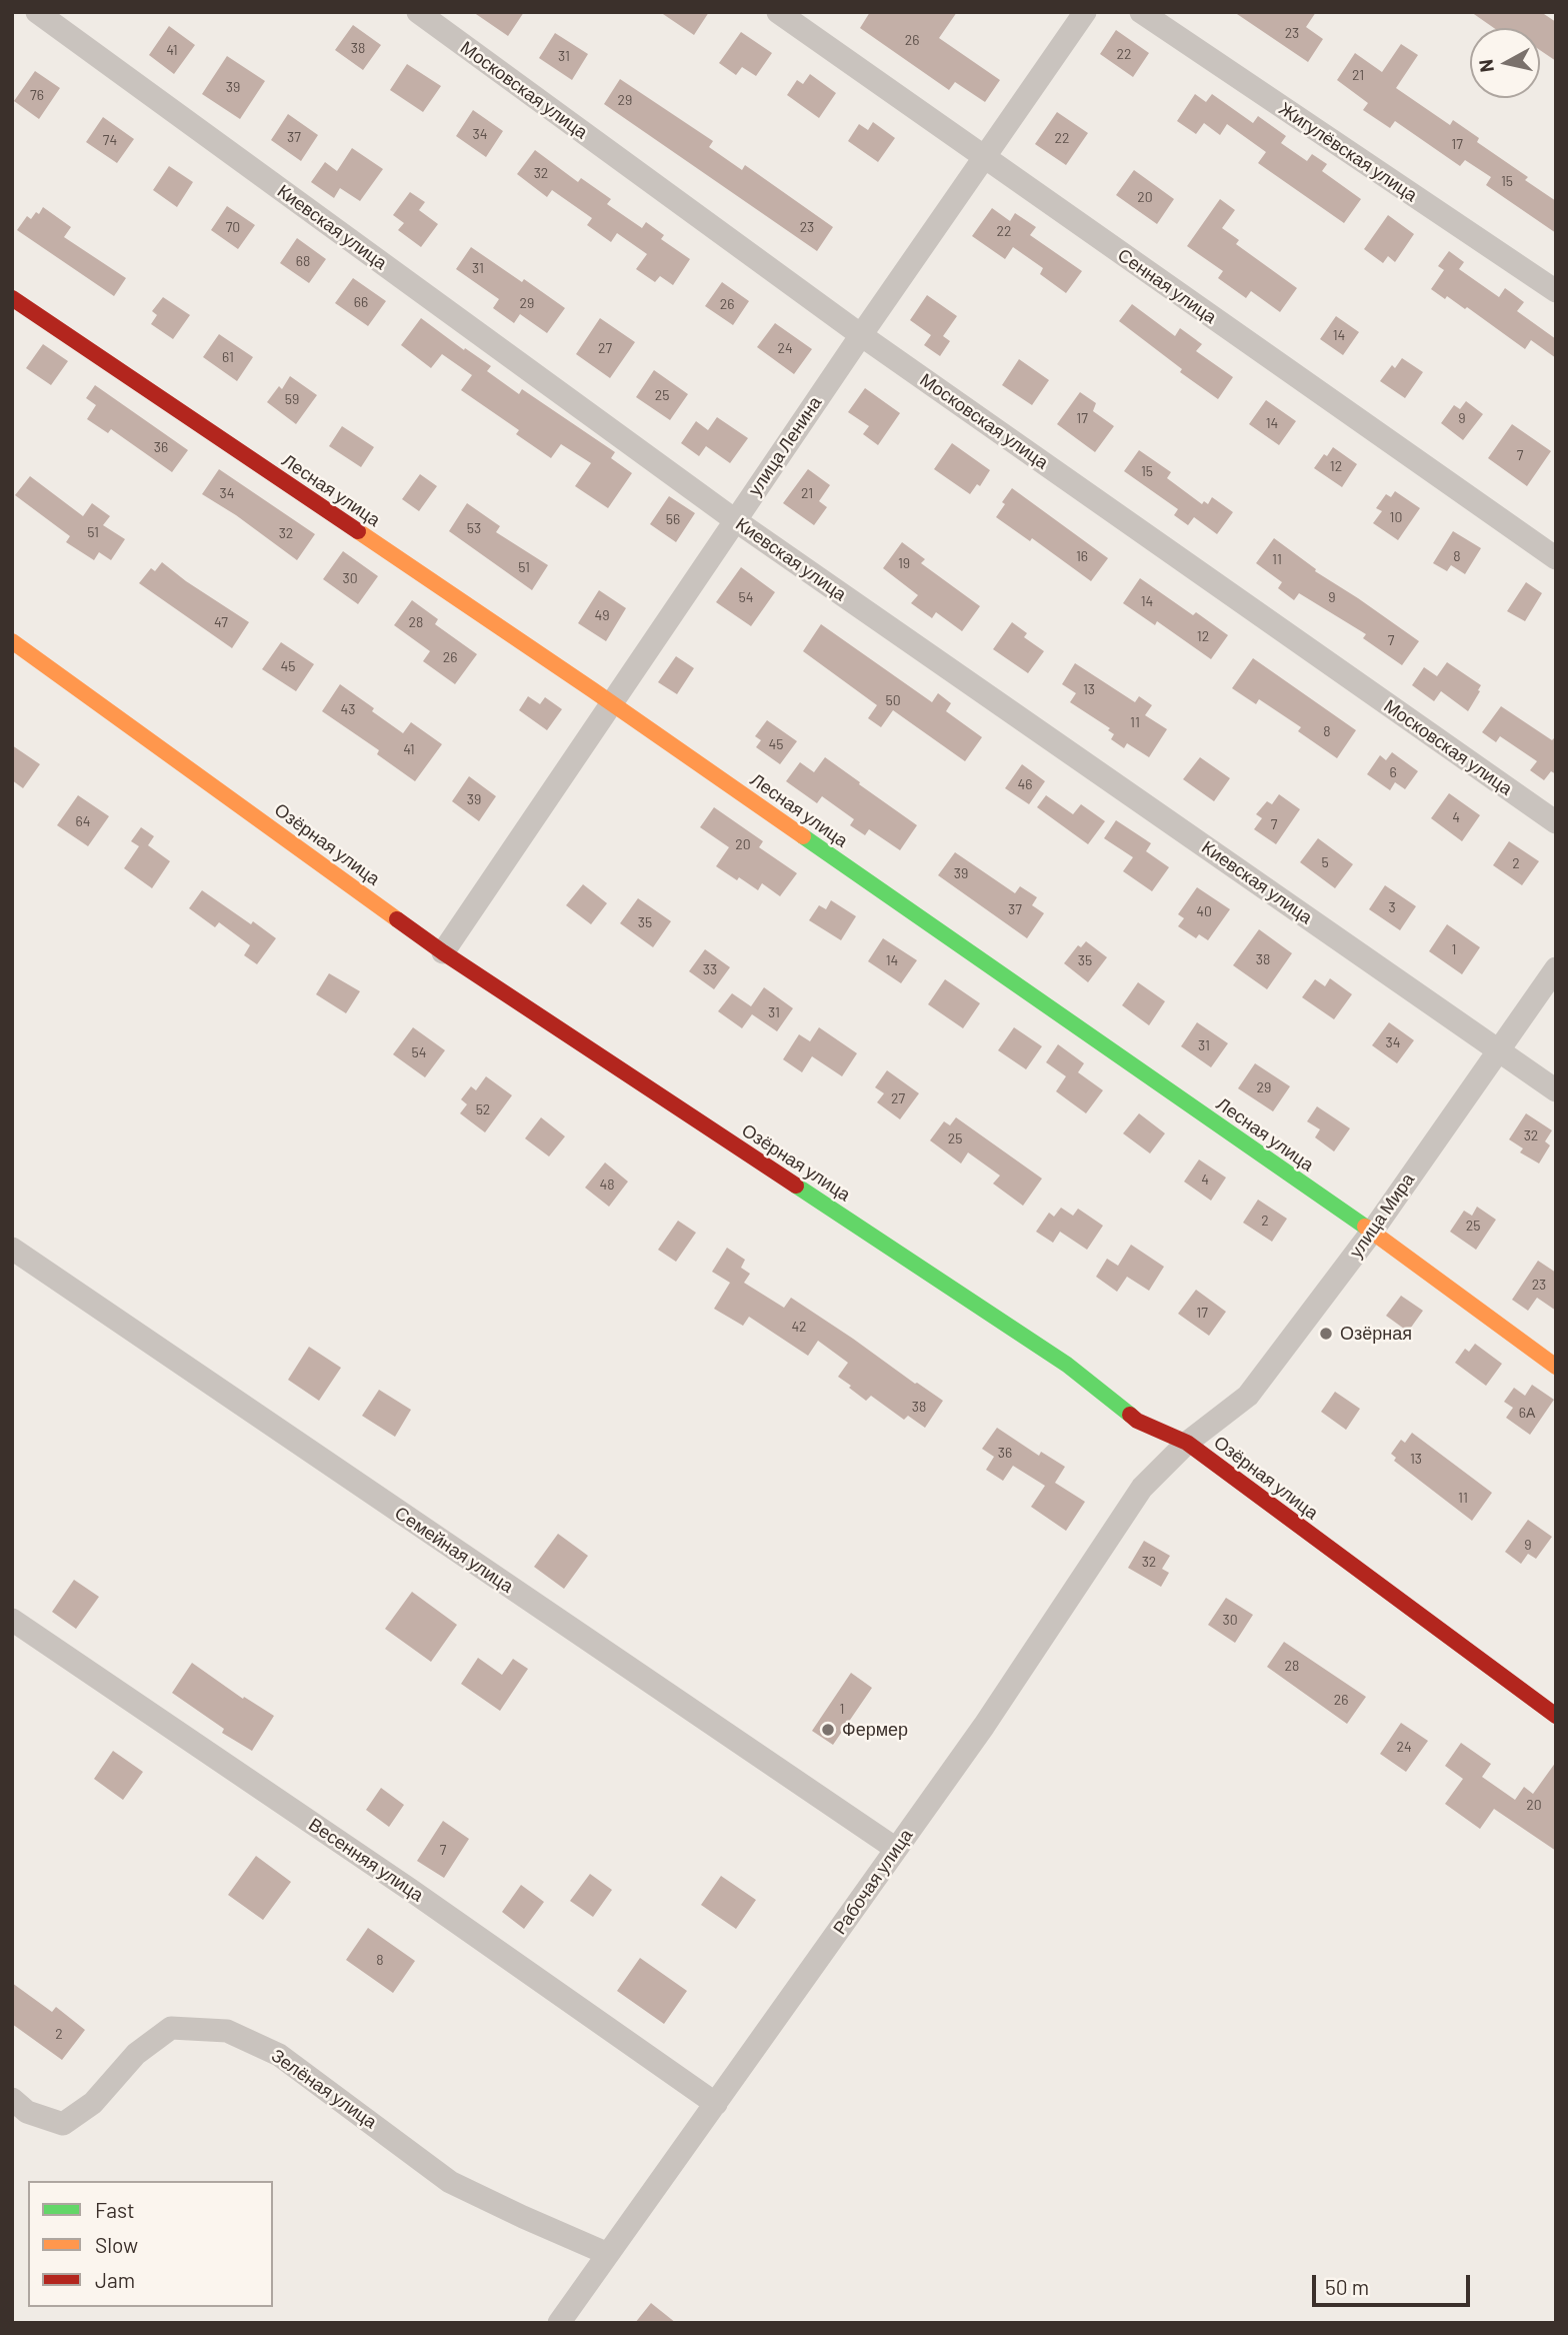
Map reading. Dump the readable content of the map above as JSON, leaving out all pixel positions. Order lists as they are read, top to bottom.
{
  "streets": {
    "street": [
      "Московская улица",
      "Жигулёвская улица",
      "Киевская улица",
      "Сенная улица",
      "улица Ленина",
      "Лесная улица",
      "Озёрная улица",
      "улица Мира",
      "Семейная улица",
      "Весенняя улица",
      "Рабочая улица",
      "Зелёная улица"
    ]
  },
  "crossings": [
    ["Московская улица", "улица Ленина"],
    ["Киевская улица", "улица Ленина"],
    ["Киевская улица", "улица Мира"],
    ["Сенная улица", "улица Ленина"],
    ["улица Ленина", "Лесная улица"],
    ["улица Ленина", "Озёрная улица"],
    ["Лесная улица", "улица Мира"],
    ["Озёрная улица", "улица Мира"],
    ["Озёрная улица", "Рабочая улица"],
    ["улица Мира", "Рабочая улица"],
    ["Семейная улица", "Рабочая улица"],
    ["Весенняя улица", "Рабочая улица"],
    ["Рабочая улица", "Зелёная улица"]
  ],
  "places": ["Озёрная", "Фермер"],
  "house_numbers": [
    "23",
    "26",
    "38",
    "41",
    "22",
    "31",
    "21",
    "39",
    "76",
    "29",
    "34",
    "37",
    "22",
    "74",
    "17",
    "32",
    "15",
    "20",
    "70",
    "23",
    "22",
    "68",
    "31",
    "66",
    "29",
    "26",
    "14",
    "27",
    "24",
    "61",
    "25",
    "59",
    "17",
    "9",
    "14",
    "36",
    "7",
    "12",
    "15",
    "34",
    "21",
    "10",
    "56",
    "53",
    "51",
    "32",
    "16",
    "8",
    "11",
    "19",
    "51",
    "30",
    "54",
    "9",
    "14",
    "49",
    "47",
    "28",
    "12",
    "7",
    "26",
    "45",
    "13",
    "50",
    "43",
    "11",
    "8",
    "45",
    "41",
    "6",
    "46",
    "39",
    "4",
    "64",
    "7",
    "20",
    "5",
    "2",
    "39",
    "3",
    "37",
    "40",
    "35",
    "1",
    "38",
    "14",
    "35",
    "33",
    "31",
    "34",
    "31",
    "54",
    "29",
    "27",
    "52",
    "32",
    "25",
    "4",
    "48",
    "2",
    "25",
    "23",
    "17",
    "42",
    "38",
    "6А",
    "36",
    "13",
    "11",
    "9",
    "32",
    "30",
    "28",
    "26",
    "1",
    "24",
    "20",
    "7",
    "8",
    "2"
  ],
  "legend": ["Fast", "Slow", "Jam"],
  "scale_bar": "50 m",
  "north": "left"
}
